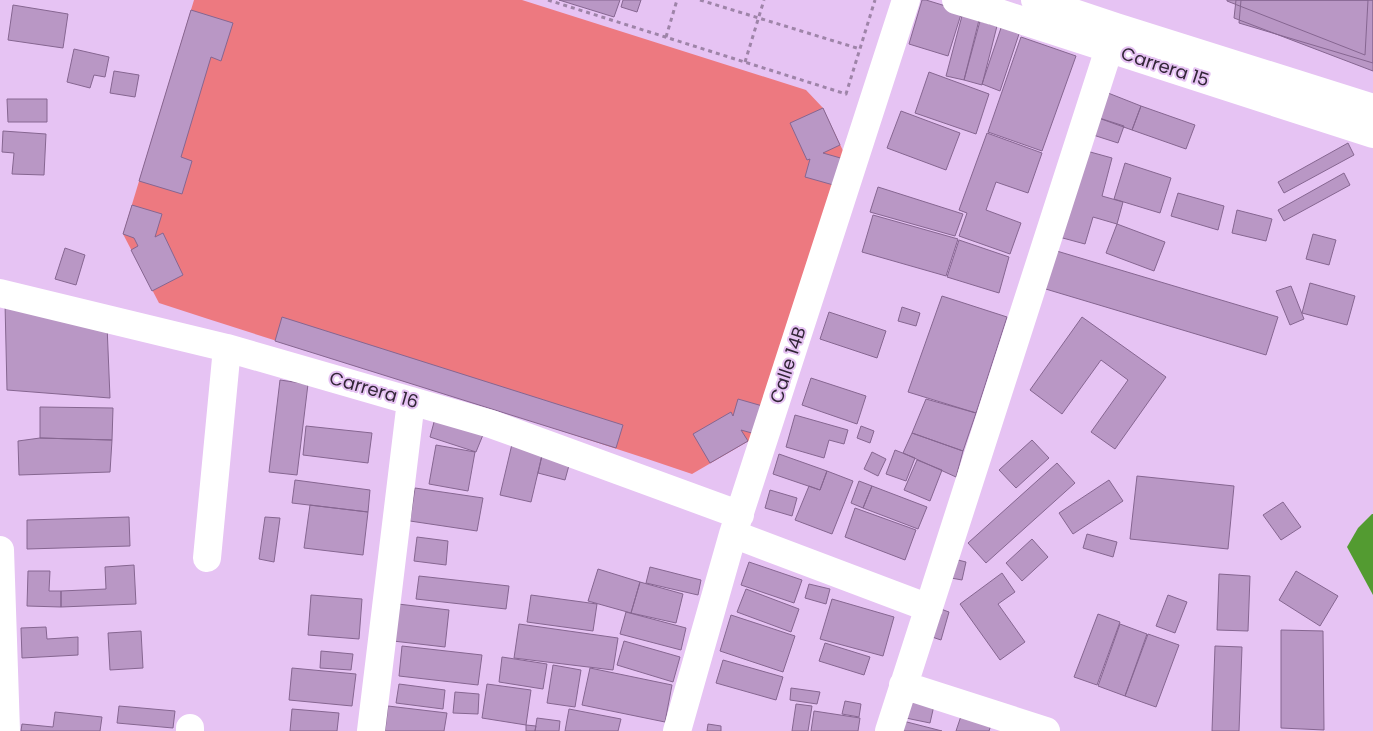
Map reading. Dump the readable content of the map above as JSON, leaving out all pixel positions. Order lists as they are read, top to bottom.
{
  "streets": {
    "street": ["Carrera 15", "Calle 14B", "Carrera 16"]
  },
  "crossings": [
    ["Calle 14B", "Carrera 16"]
  ]
}
